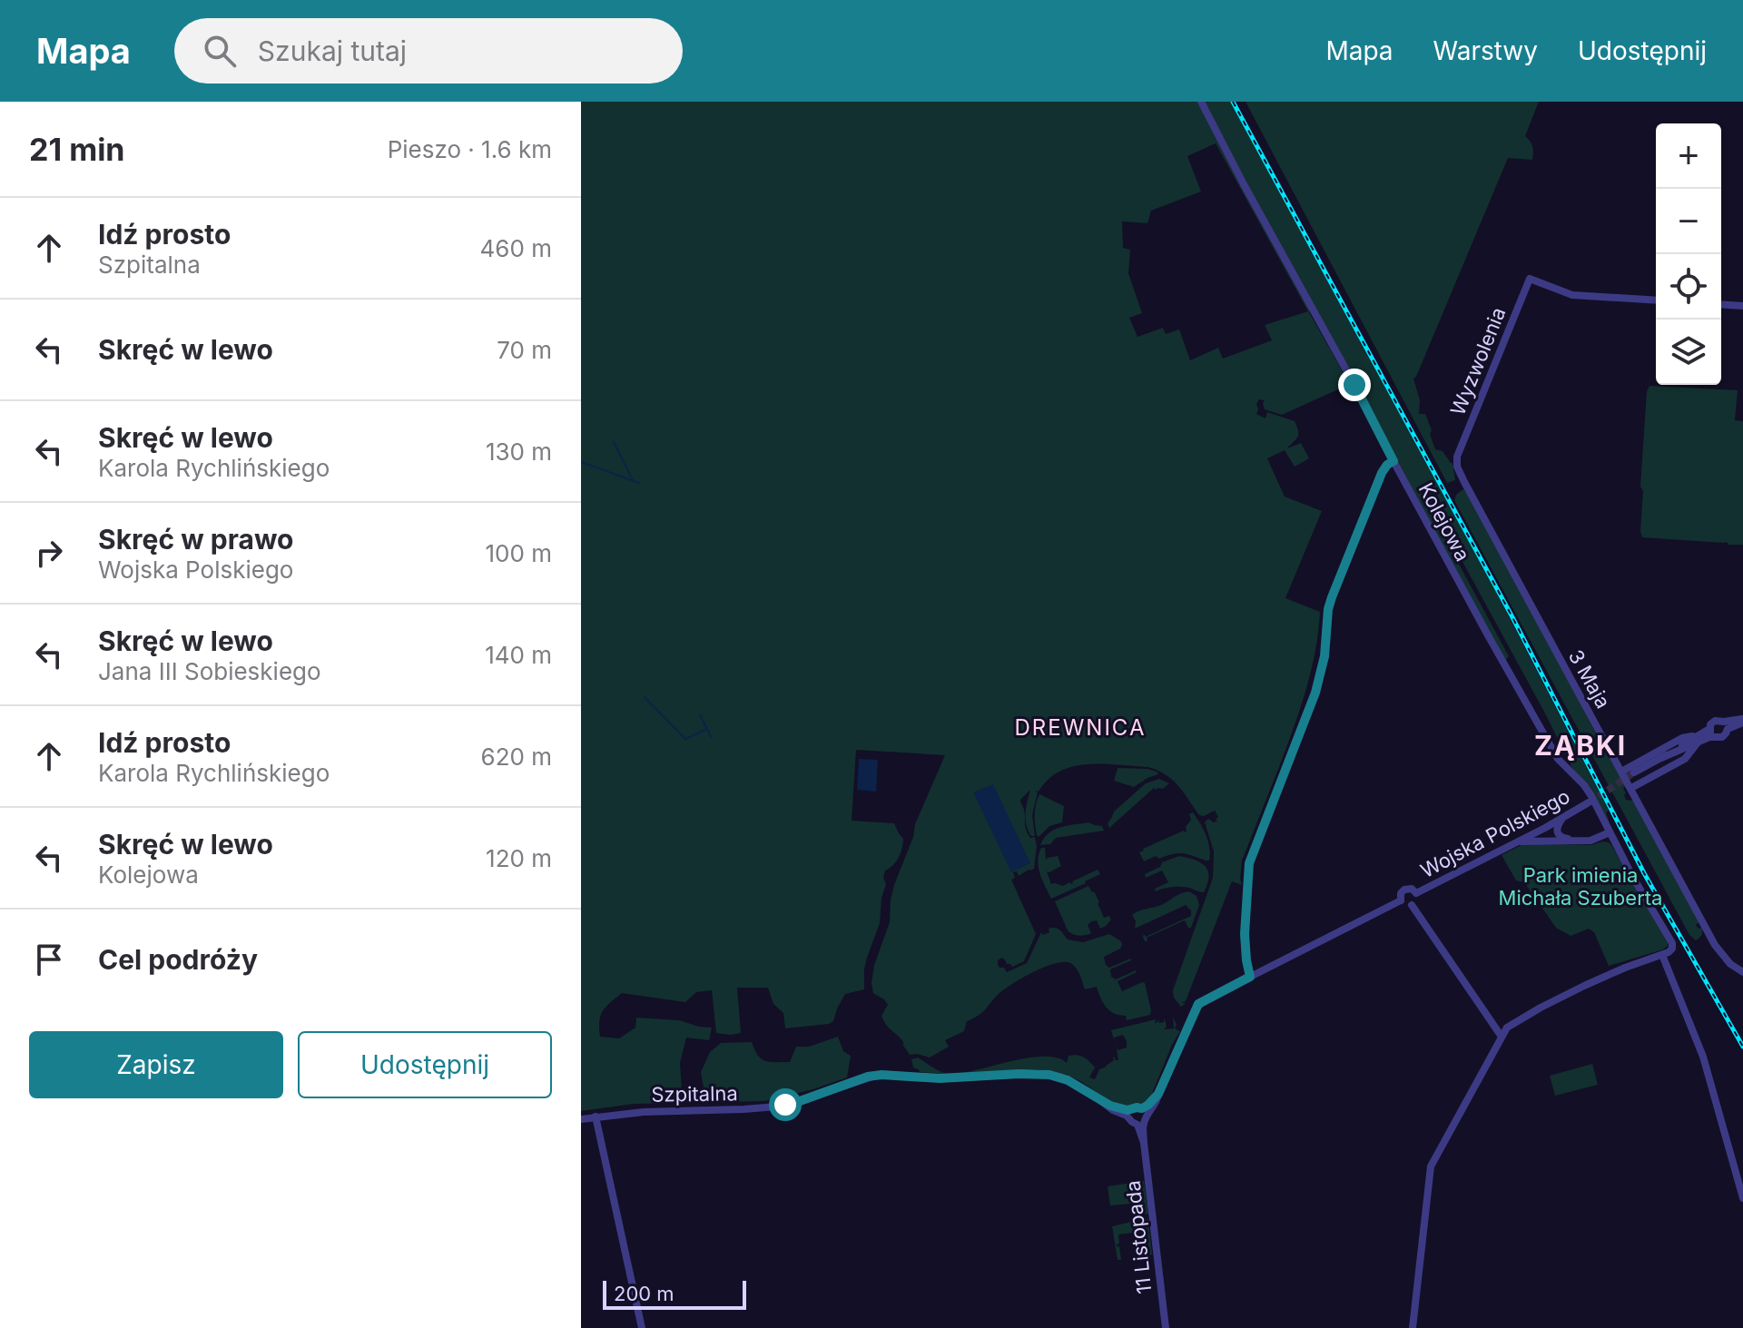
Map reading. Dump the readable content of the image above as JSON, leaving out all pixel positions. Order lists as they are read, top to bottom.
{
  "streets": {
    "street": [
      "Wyzwolenia",
      "Kolejowa",
      "3 Maja",
      "Wojska Polskiego",
      "Szpitalna",
      "11 Listopada"
    ]
  },
  "crossings": [
    ["Wyzwolenia", "3 Maja"],
    ["Szpitalna", "11 Listopada"]
  ],
  "districts": ["DREWNICA", "ZĄBKI"],
  "parks": ["Park imienia Michała Szuberta"],
  "scale_bar": "200 m",
  "page": {
    "header": "Mapa",
    "search": "Szukaj tutaj",
    "nav": ["Mapa", "Warstwy", "Udostępnij"],
    "heading": ["21 min", "Pieszo · 1.6 km"],
    "map_buttons": ["+", "−"],
    "list": [
      ["Idź prosto", "Szpitalna", "460 m"],
      ["Skręć w lewo", "70 m"],
      ["Skręć w lewo", "Karola Rychlińskiego", "130 m"],
      ["Skręć w prawo", "Wojska Polskiego", "100 m"],
      ["Skręć w lewo", "Jana III Sobieskiego", "140 m"],
      ["Idź prosto", "Karola Rychlińskiego", "620 m"],
      ["Skręć w lewo", "Kolejowa", "120 m"],
      "Cel podróży"
    ],
    "buttons": ["Zapisz", "Udostępnij"],
    "scale": "200 m"
  }
}
